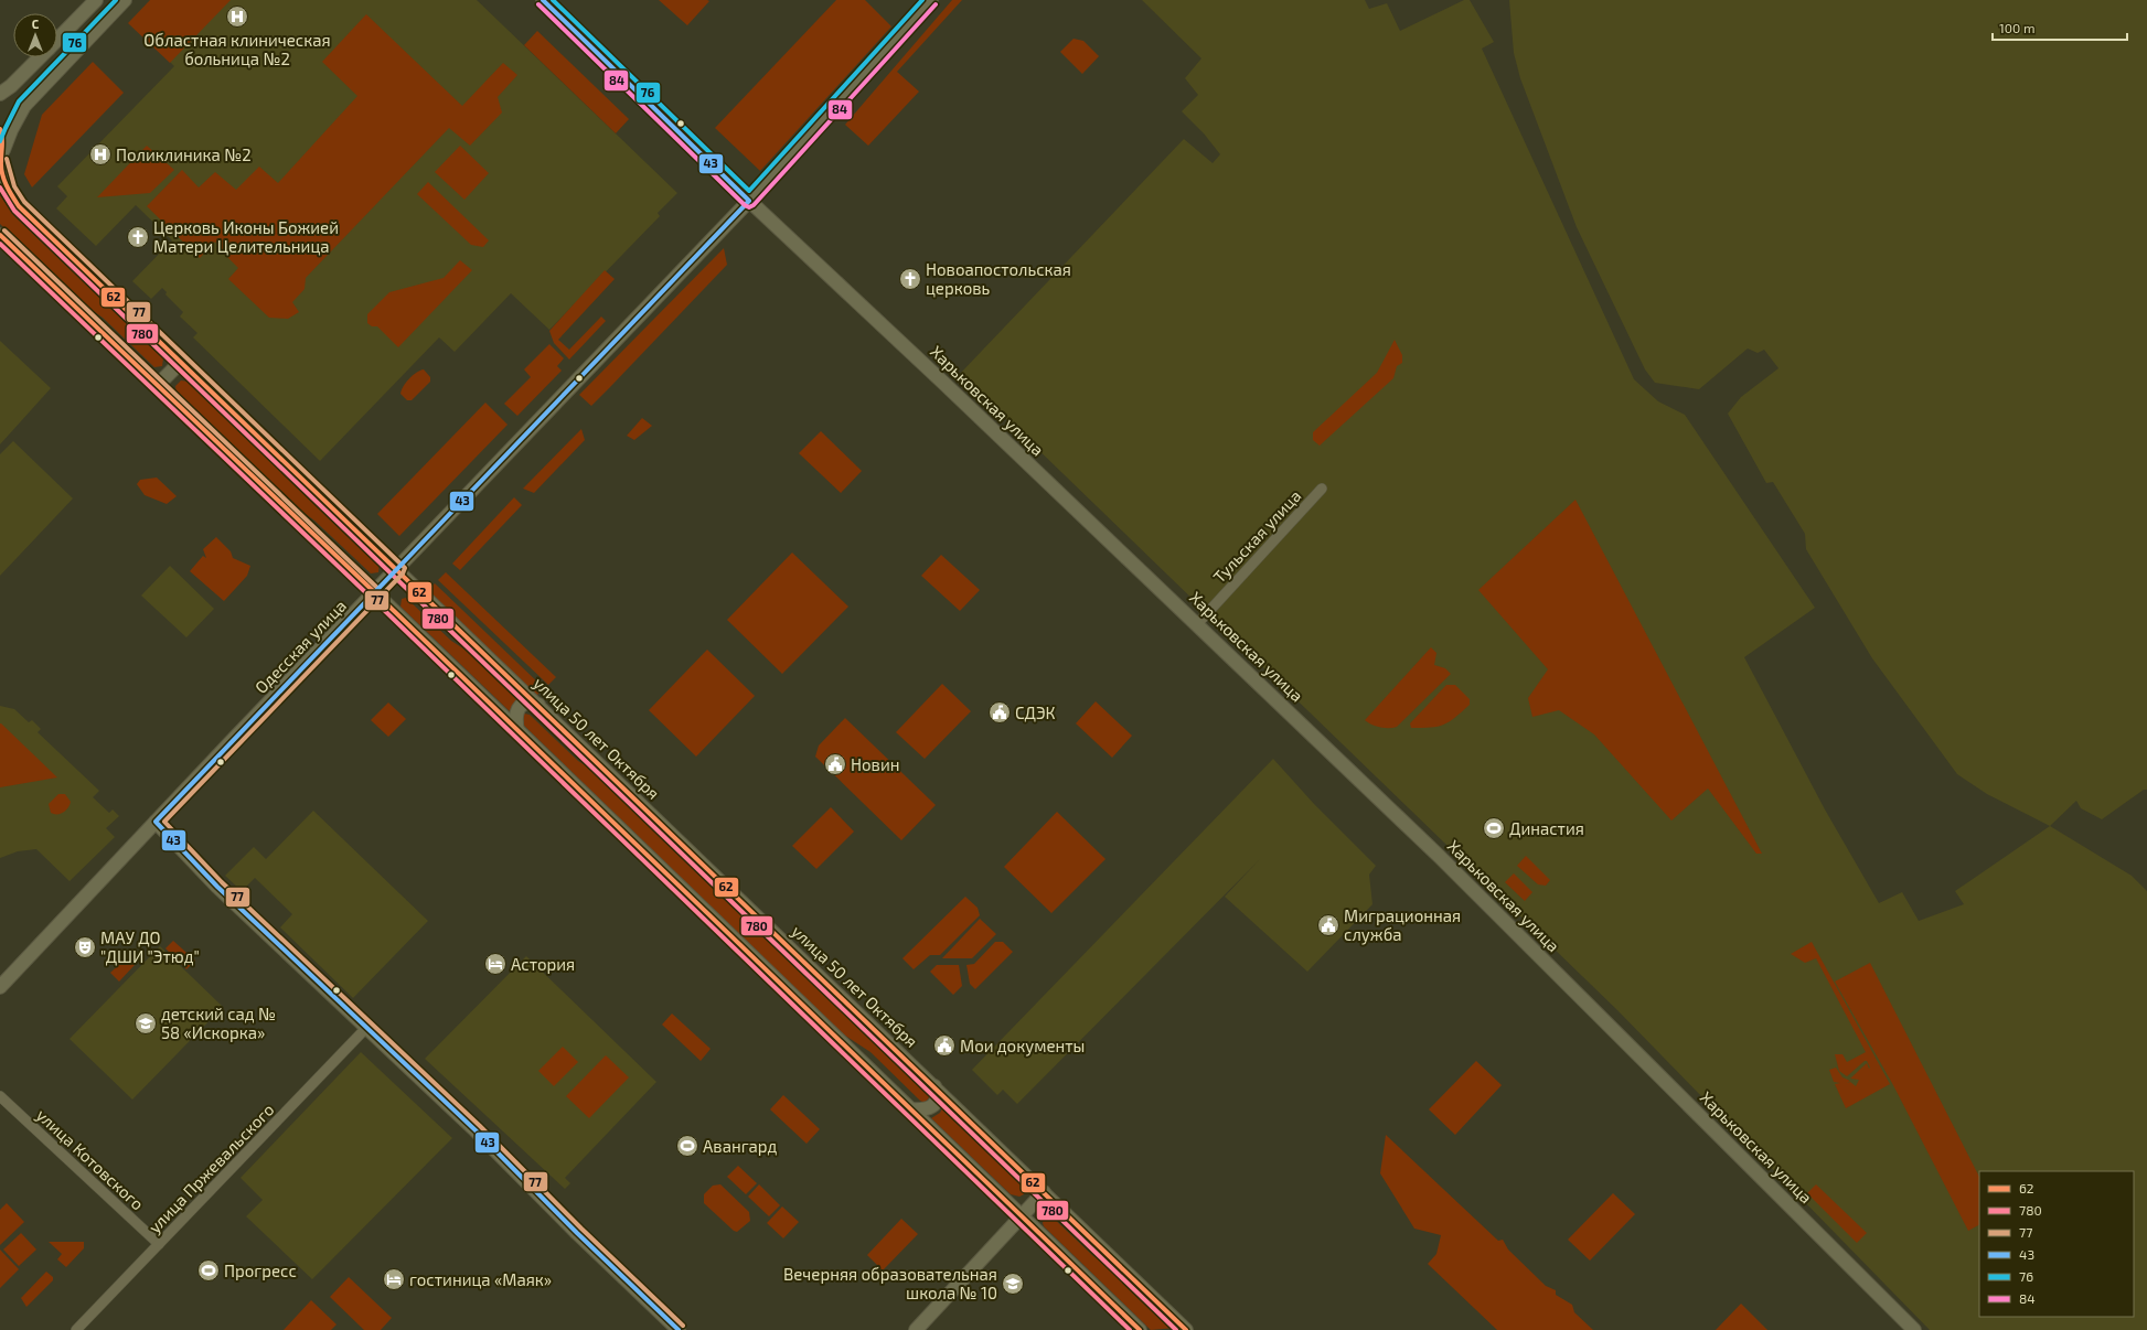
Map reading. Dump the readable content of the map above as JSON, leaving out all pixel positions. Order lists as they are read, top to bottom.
{
  "streets": {
    "street": [
      "Харьковская улица",
      "Тульская улица",
      "Одесская улица",
      "улица 50 лет Октября",
      "улица Котовского",
      "улица Пржевальского"
    ]
  },
  "crossings": [
    ["Харьковская улица", "Тульская улица"],
    ["Харьковская улица", "Одесская улица"],
    ["Одесская улица", "улица 50 лет Октября"],
    ["улица Котовского", "улица Пржевальского"]
  ],
  "places": {
    "hospital": ["Областная клиническая больница №2", "Поликлиника №2"],
    "church": ["Церковь Иконы Божией Матери Целительница", "Новоапостольская церковь"],
    "public building": [
      "СДЭК",
      "Новин",
      "Миграционная служба",
      "Мои документы"
    ],
    "sports": ["Династия", "Авангард", "Прогресс"],
    "theatre": ["МАУ ДО \"ДШИ \"Этюд\""],
    "hotel": ["Астория", "гостиница «Маяк»"],
    "school or university": ["детский сад № 58 «Искорка»", "Вечерняя образовательная школа № 10"]
  },
  "lines": [
    "transit line 43",
    "transit line 76",
    "transit line 84",
    "transit line 62",
    "transit line 77",
    "transit line 780"
  ],
  "legend": [
    "62",
    "780",
    "77",
    "43",
    "76",
    "84"
  ],
  "scale_bar": "100 m",
  "north": "top"
}
